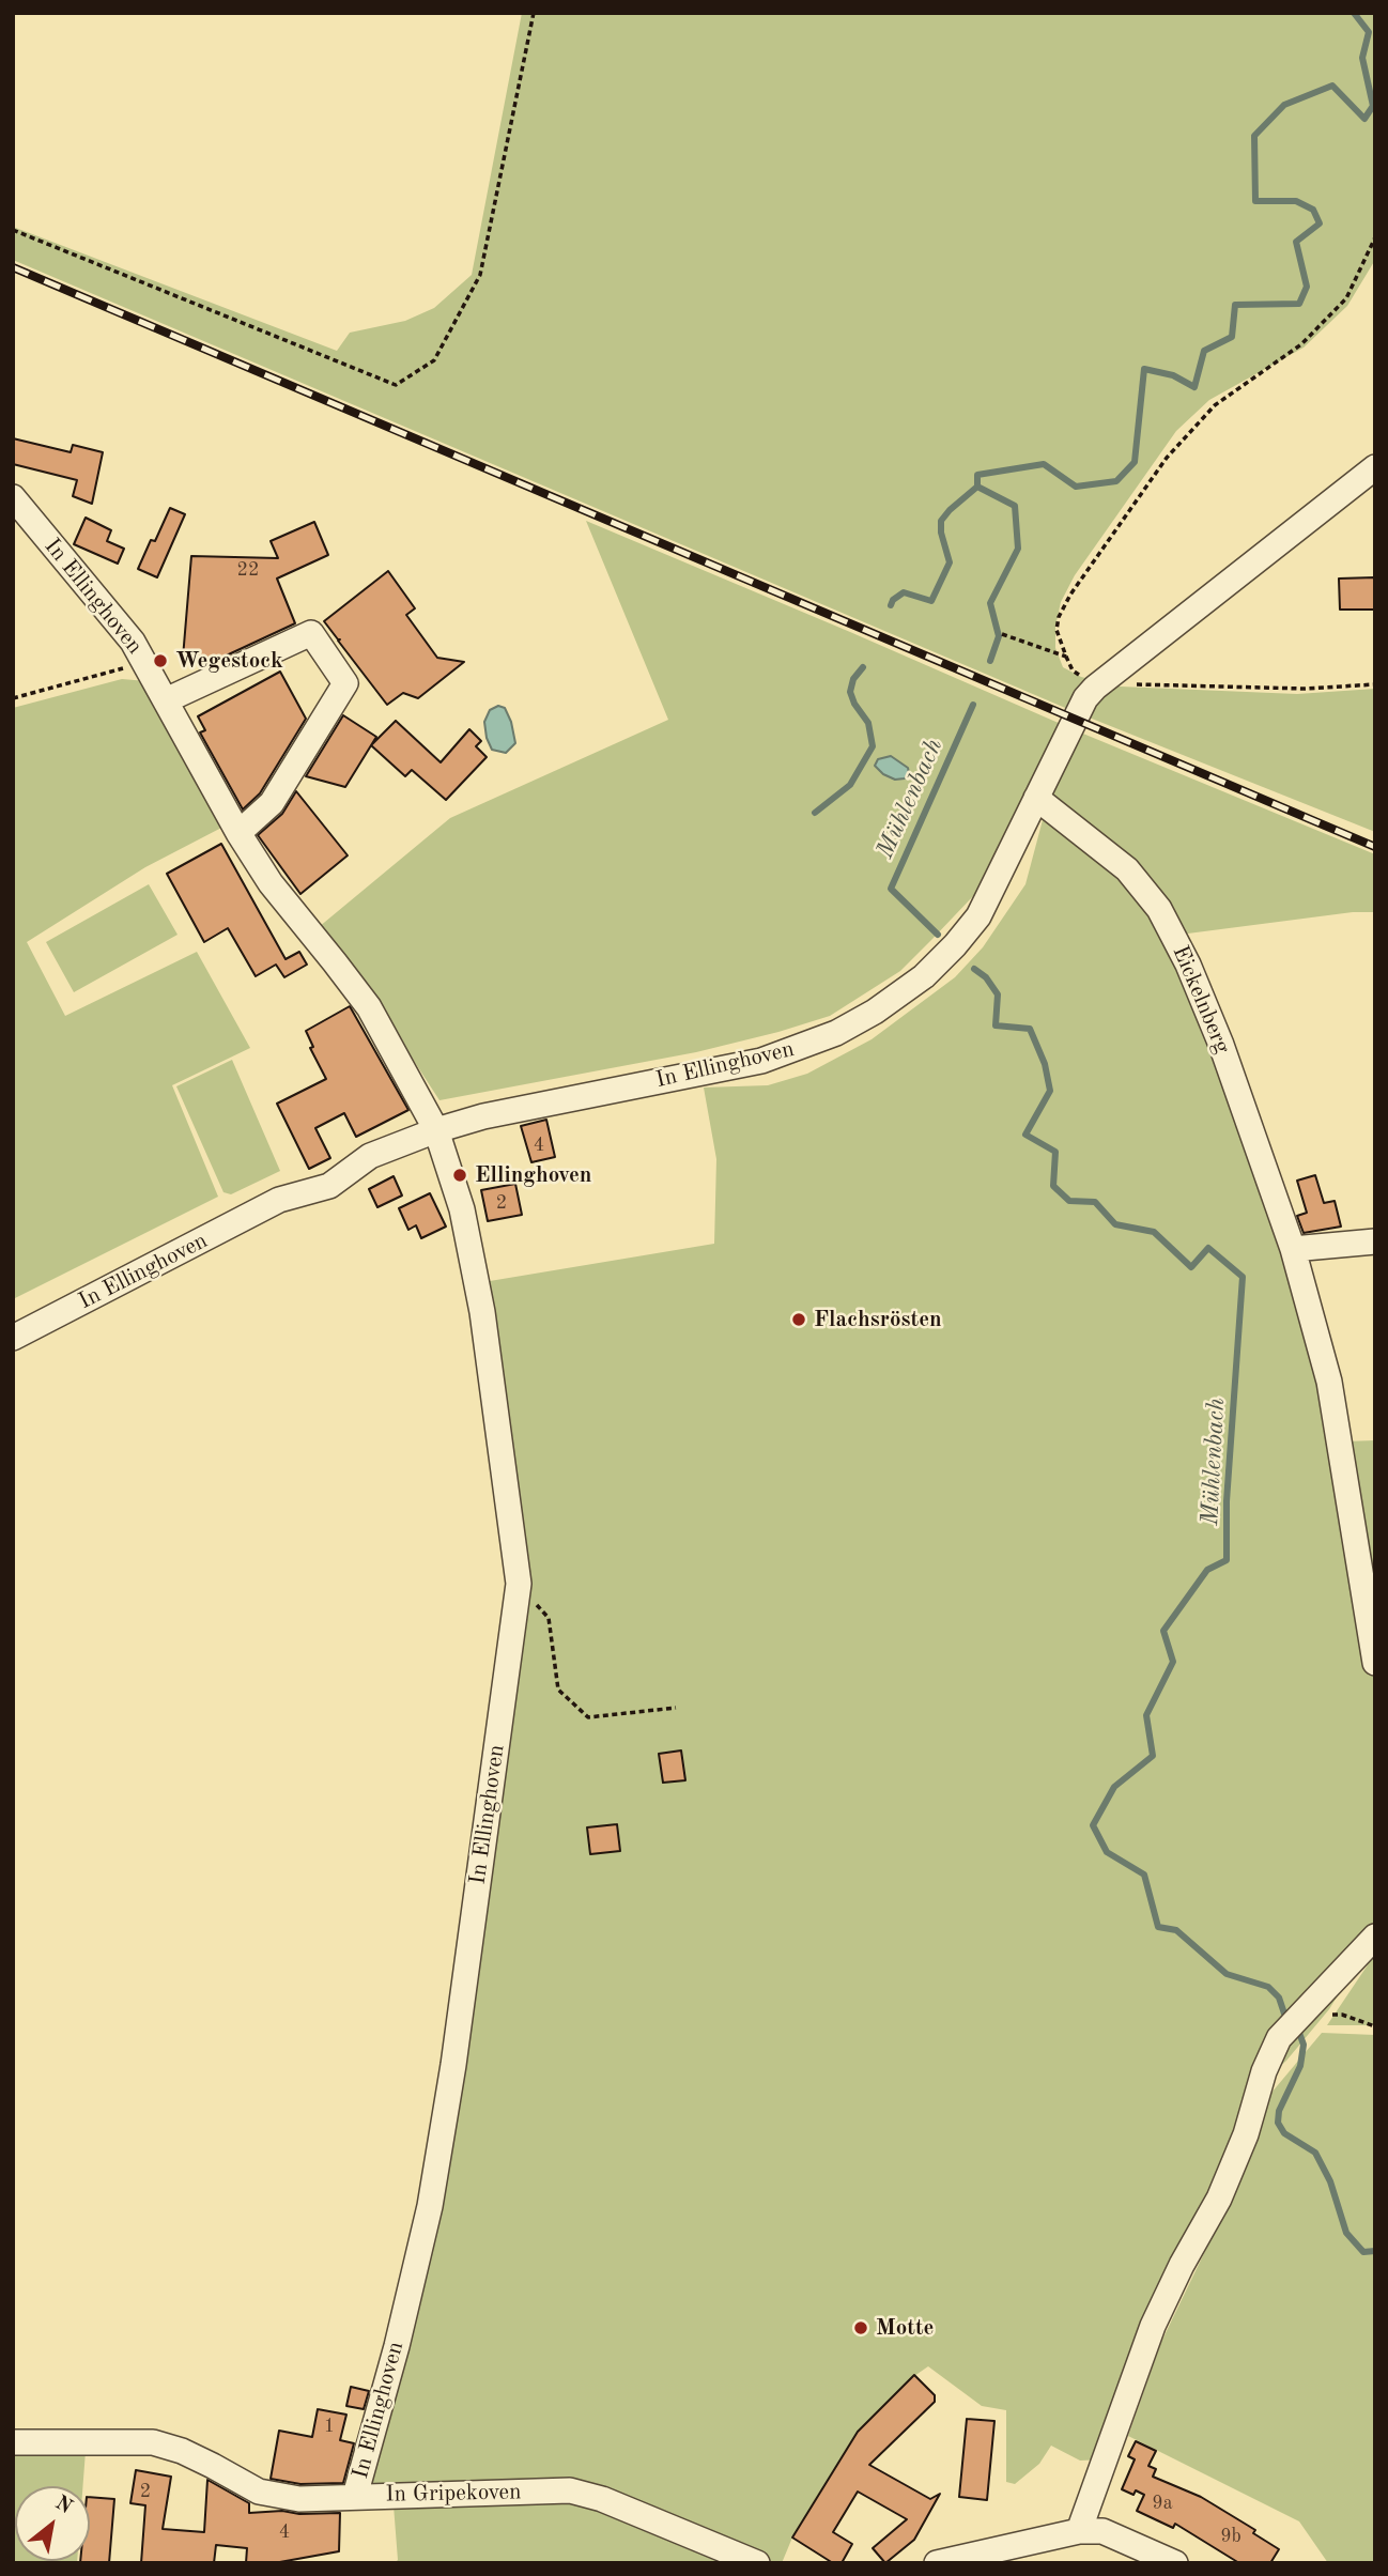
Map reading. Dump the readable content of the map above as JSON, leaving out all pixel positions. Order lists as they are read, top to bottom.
{
  "streets": {
    "street": ["In Ellinghoven", "Eickelnberg", "In Gripekoven"]
  },
  "crossings": [
    ["In Ellinghoven", "Eickelnberg"],
    ["In Ellinghoven", "In Gripekoven"]
  ],
  "water": ["Mühlenbach"],
  "places": [
    "Wegestock",
    "Ellinghoven",
    "Flachsrösten",
    "Motte"
  ],
  "house_numbers": [
    "22",
    "4",
    "2",
    "1",
    "2",
    "9a",
    "4",
    "9b"
  ],
  "north": "top right"
}
